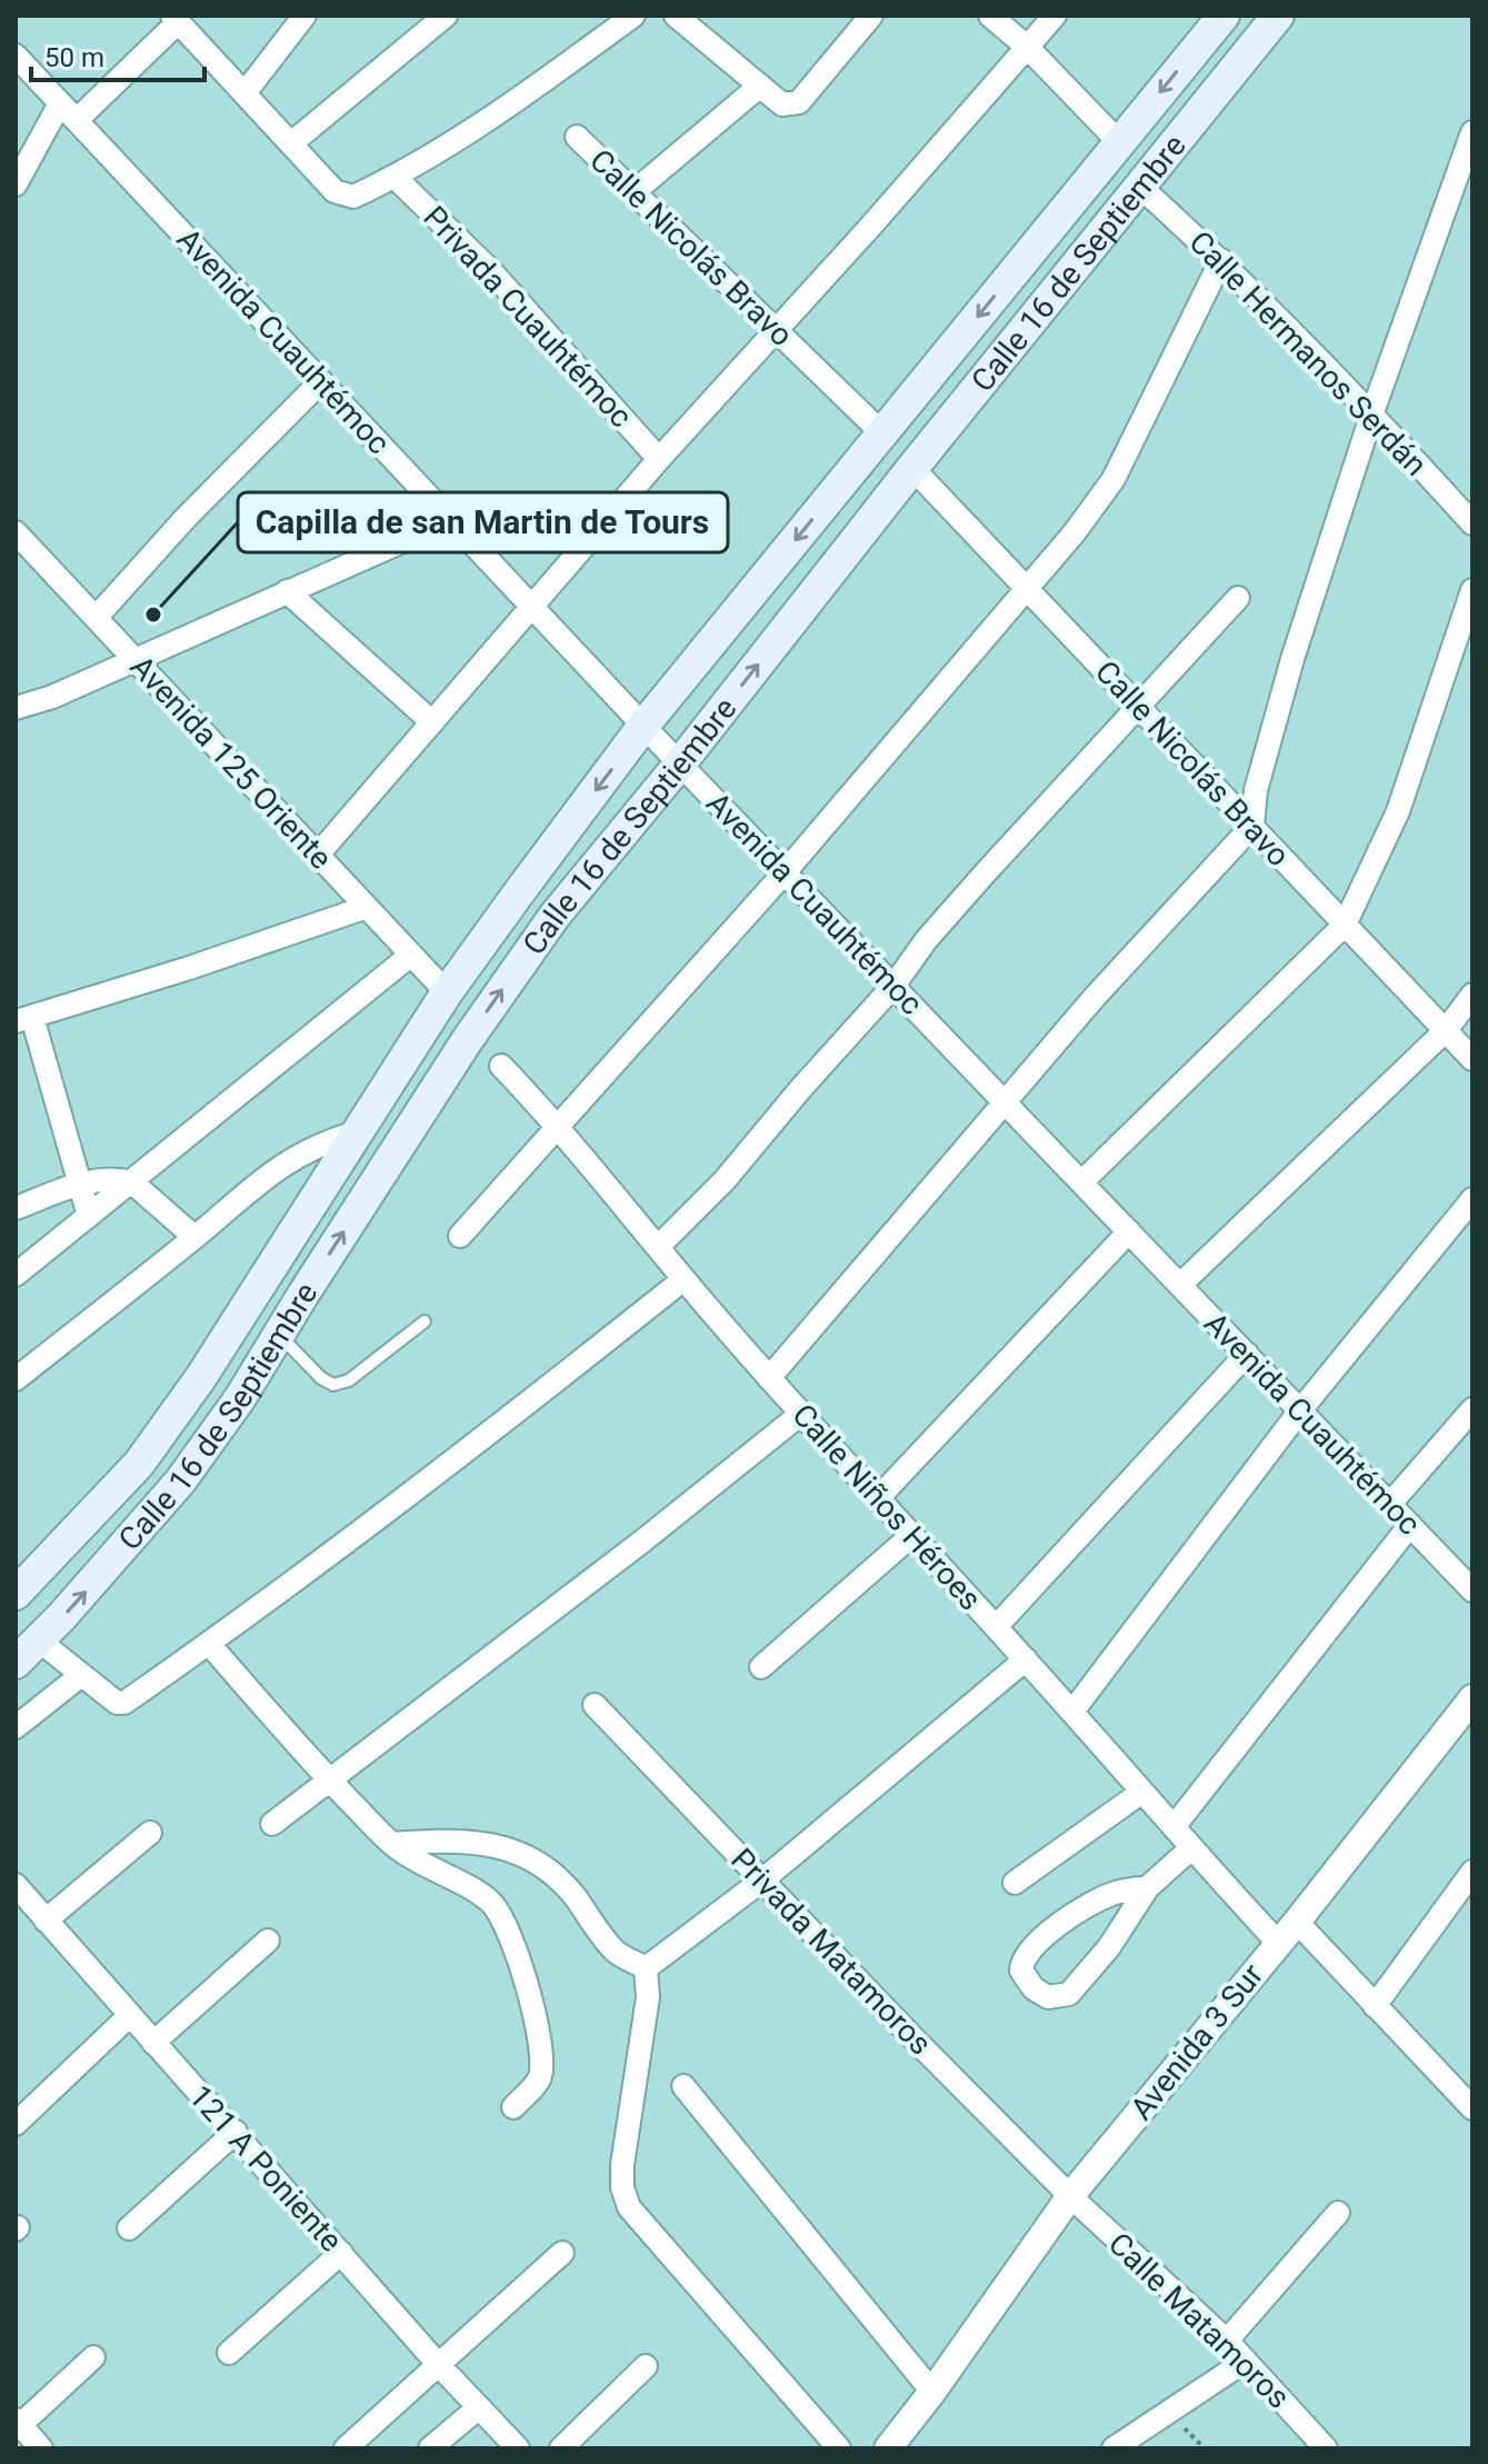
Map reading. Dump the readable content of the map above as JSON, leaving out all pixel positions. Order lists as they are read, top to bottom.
{
  "streets": {
    "main road": ["Calle 16 de Septiembre"],
    "street": [
      "Calle Nicolás Bravo",
      "Privada Cuauhtémoc",
      "Avenida Cuauhtémoc",
      "Calle Hermanos Serdán",
      "Avenida 125 Oriente",
      "Calle Niños Héroes",
      "Privada Matamoros",
      "Avenida 3 Sur",
      "121 A Poniente",
      "Calle Matamoros"
    ]
  },
  "crossings": [
    ["Calle Nicolás Bravo", "Calle 16 de Septiembre"],
    ["Calle 16 de Septiembre", "Avenida Cuauhtémoc"],
    ["Calle 16 de Septiembre", "Calle Hermanos Serdán"],
    ["Calle 16 de Septiembre", "Avenida 125 Oriente"],
    ["Calle Niños Héroes", "Avenida 3 Sur"],
    ["Privada Matamoros", "Avenida 3 Sur"],
    ["Privada Matamoros", "Calle Matamoros"],
    ["Avenida 3 Sur", "Calle Matamoros"]
  ],
  "places": ["Capilla de san Martin de Tours"],
  "scale_bar": "50 m"
}
